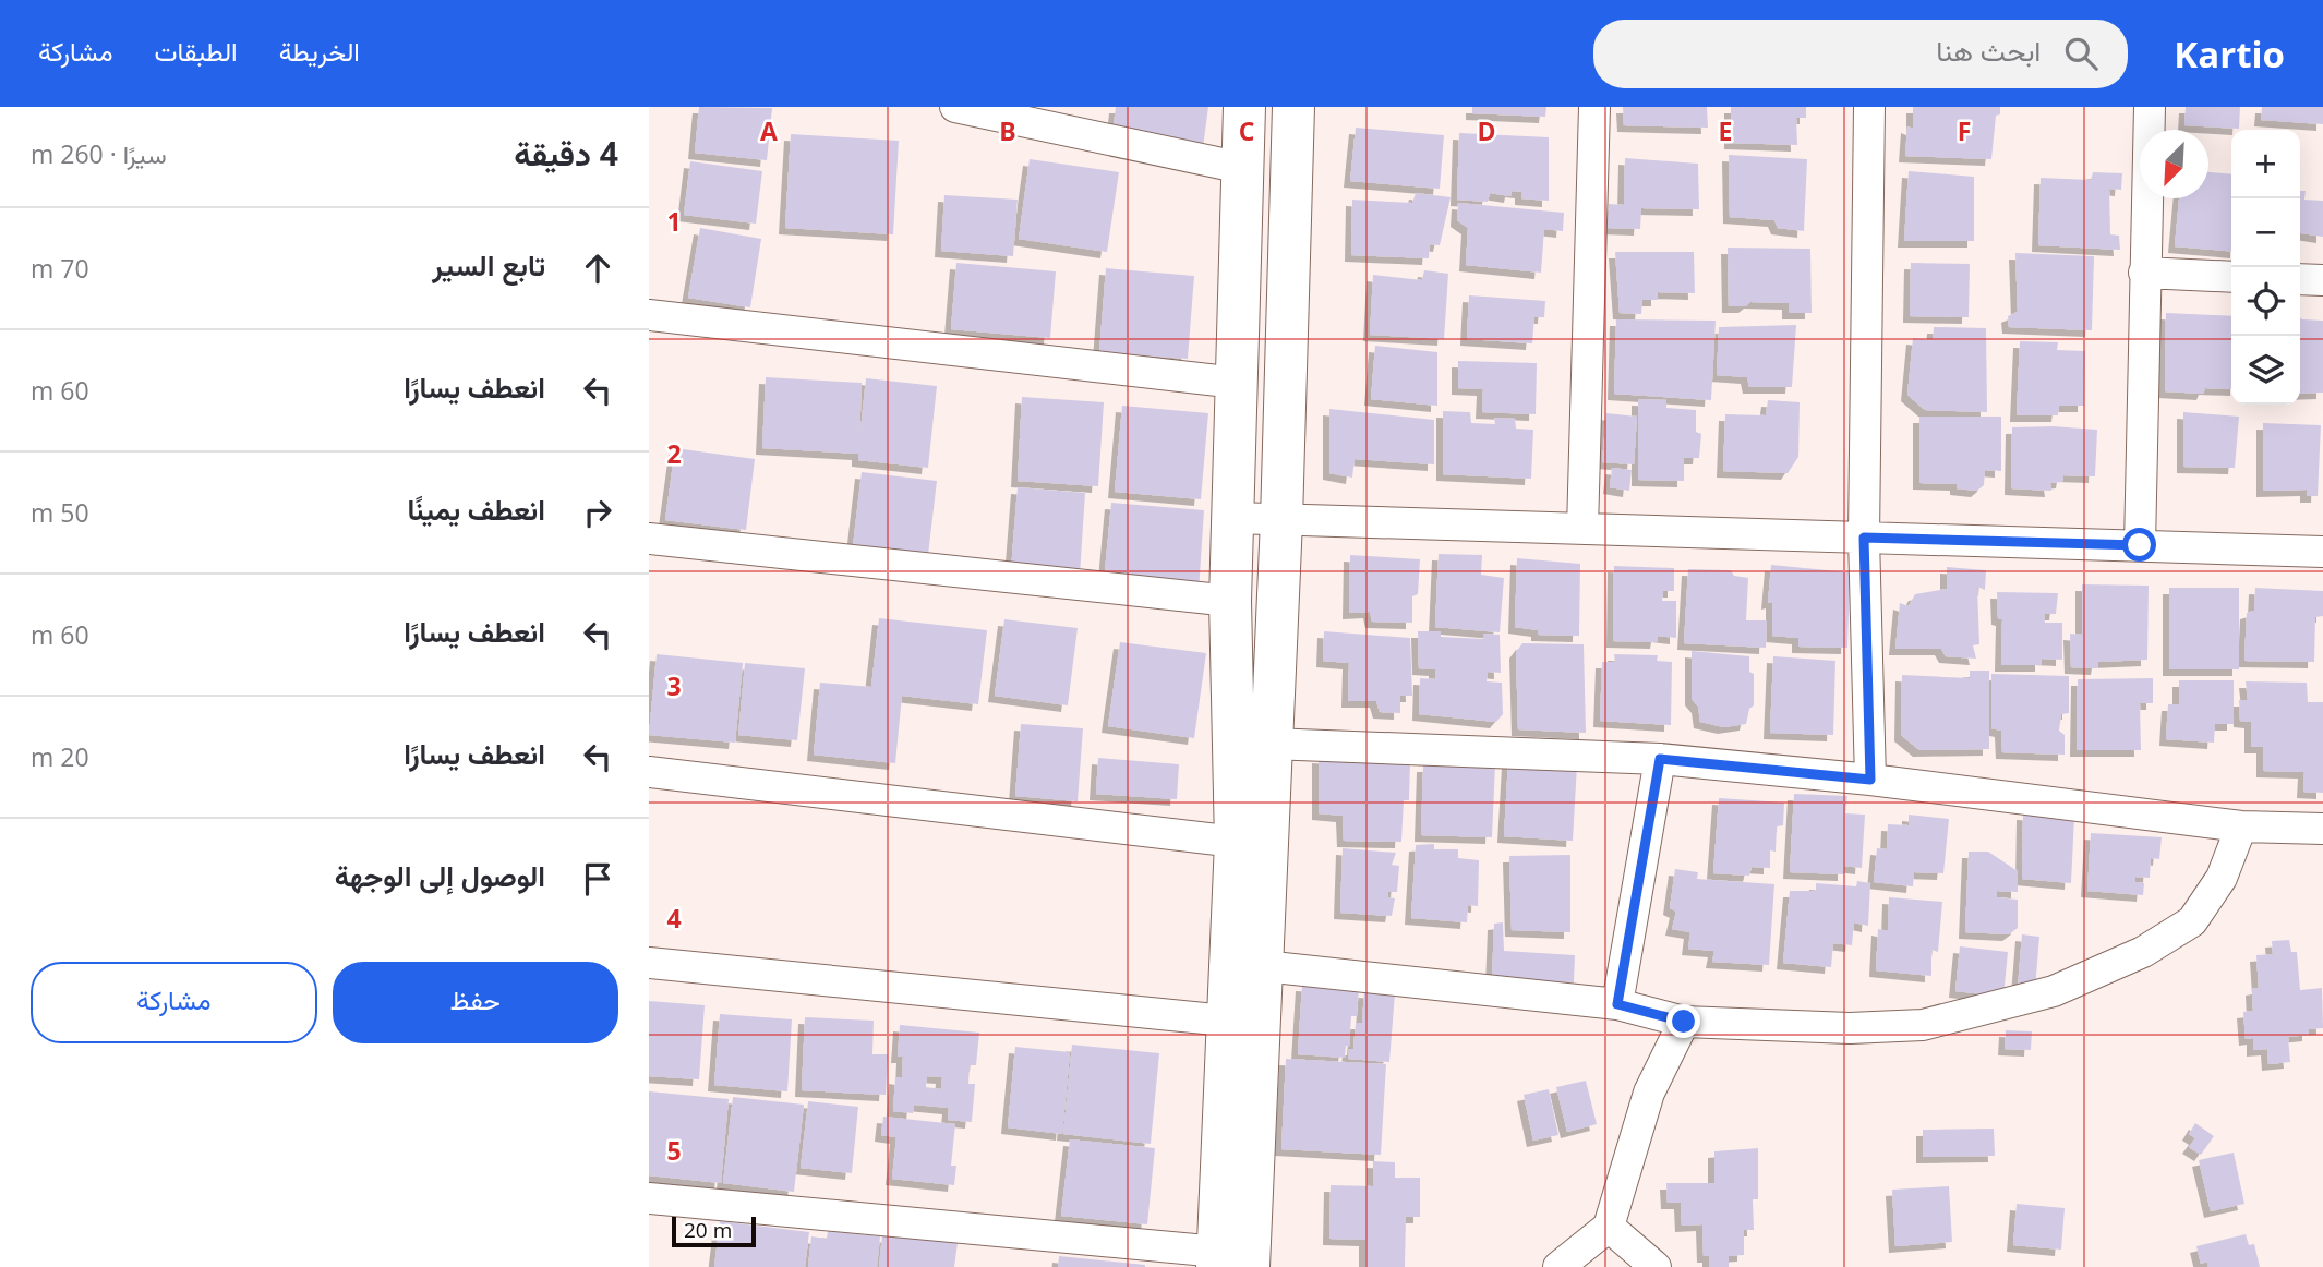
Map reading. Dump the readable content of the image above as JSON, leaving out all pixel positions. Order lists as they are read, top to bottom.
{
  "scale_bar": "20 m",
  "north": "bottom left",
  "page": {
    "header": "Kartio",
    "search": "ابحث هنا",
    "nav": ["الخريطة", "الطبقات", "مشاركة"],
    "heading": ["4 دقيقة", "سيرًا · 260 m"],
    "map_buttons": ["+", "−"],
    "list": [
      ["تابع السير", "70 m"],
      ["انعطف يسارًا", "60 m"],
      ["انعطف يمينًا", "50 m"],
      ["انعطف يسارًا", "60 m"],
      ["انعطف يسارًا", "20 m"],
      "الوصول إلى الوجهة"
    ],
    "buttons": ["حفظ", "مشاركة"],
    "scale": "20 m"
  },
  "grid": {
    "columns": [
      "A",
      "B",
      "C",
      "D",
      "E",
      "F"
    ],
    "rows": [
      "1",
      "2",
      "3",
      "4",
      "5"
    ]
  }
}
